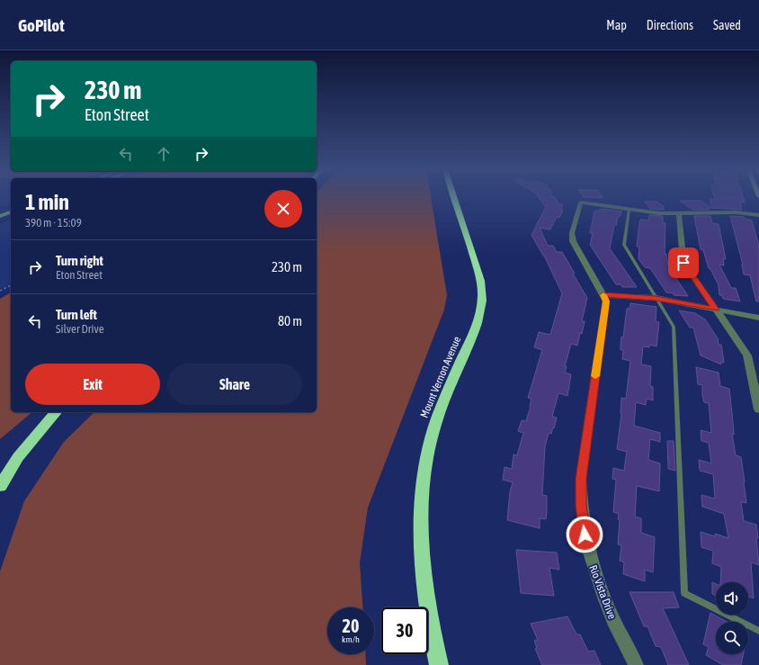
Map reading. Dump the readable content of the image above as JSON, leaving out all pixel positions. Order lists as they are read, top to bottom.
{
  "streets": {
    "highway": ["Mount Vernon Avenue"],
    "street": ["Rio Vista Drive"]
  },
  "page": {
    "header": "GoPilot",
    "nav": ["Map", "Directions", "Saved"],
    "turn": ["230 m", "Eton Street"],
    "heading": ["1 min", "390 m · 15:09"],
    "list": [
      {
        "name": "Turn right",
        "note": "Eton Street",
        "value": "230 m"
      },
      {
        "name": "Turn left",
        "note": "Silver Drive",
        "value": "80 m"
      }
    ],
    "buttons": ["Exit", "Share"],
    "speed": "20 km/h",
    "limit": "30"
  }
}
